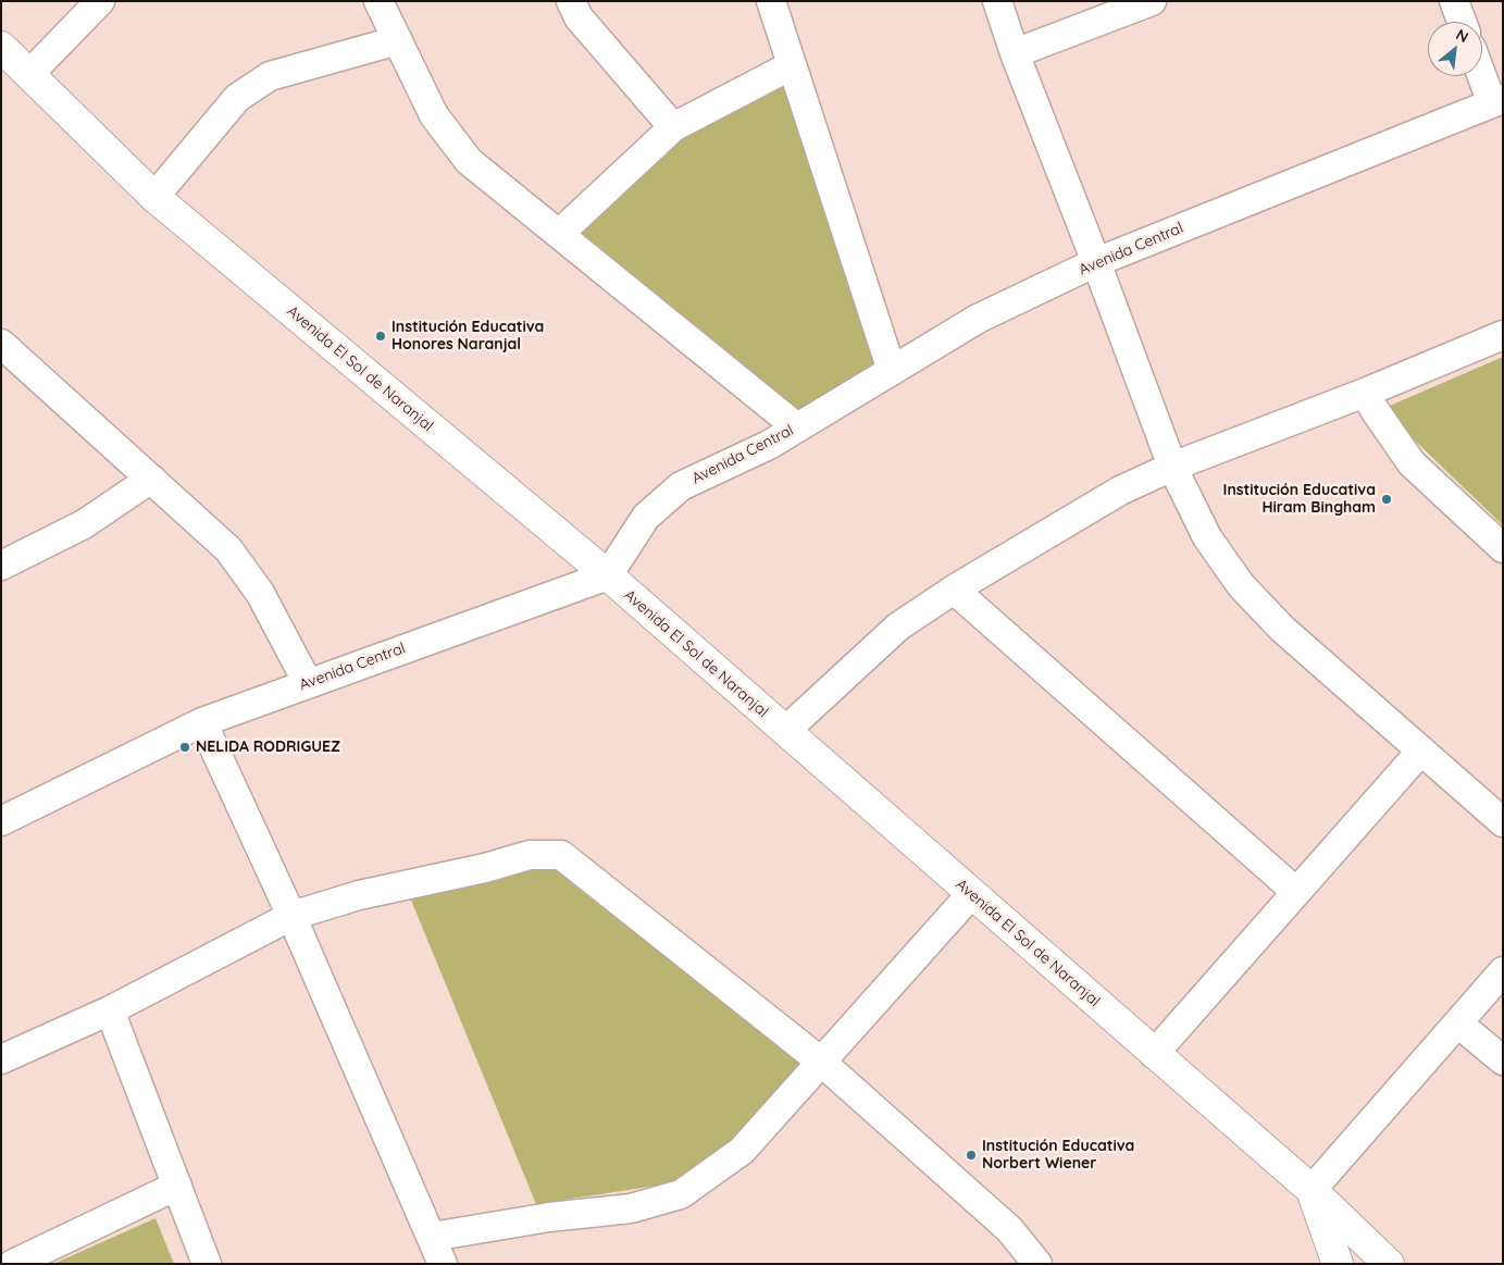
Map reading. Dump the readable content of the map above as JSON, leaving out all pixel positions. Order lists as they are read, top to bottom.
{
  "streets": {
    "street": ["Avenida Central", "Avenida El Sol de Naranjal"]
  },
  "crossings": [
    ["Avenida Central", "Avenida El Sol de Naranjal"]
  ],
  "places": [
    "Institución Educativa Honores Naranjal",
    "Institución Educativa Hiram Bingham",
    "NELIDA RODRIGUEZ",
    "Institución Educativa Norbert Wiener"
  ],
  "north": "top right"
}
